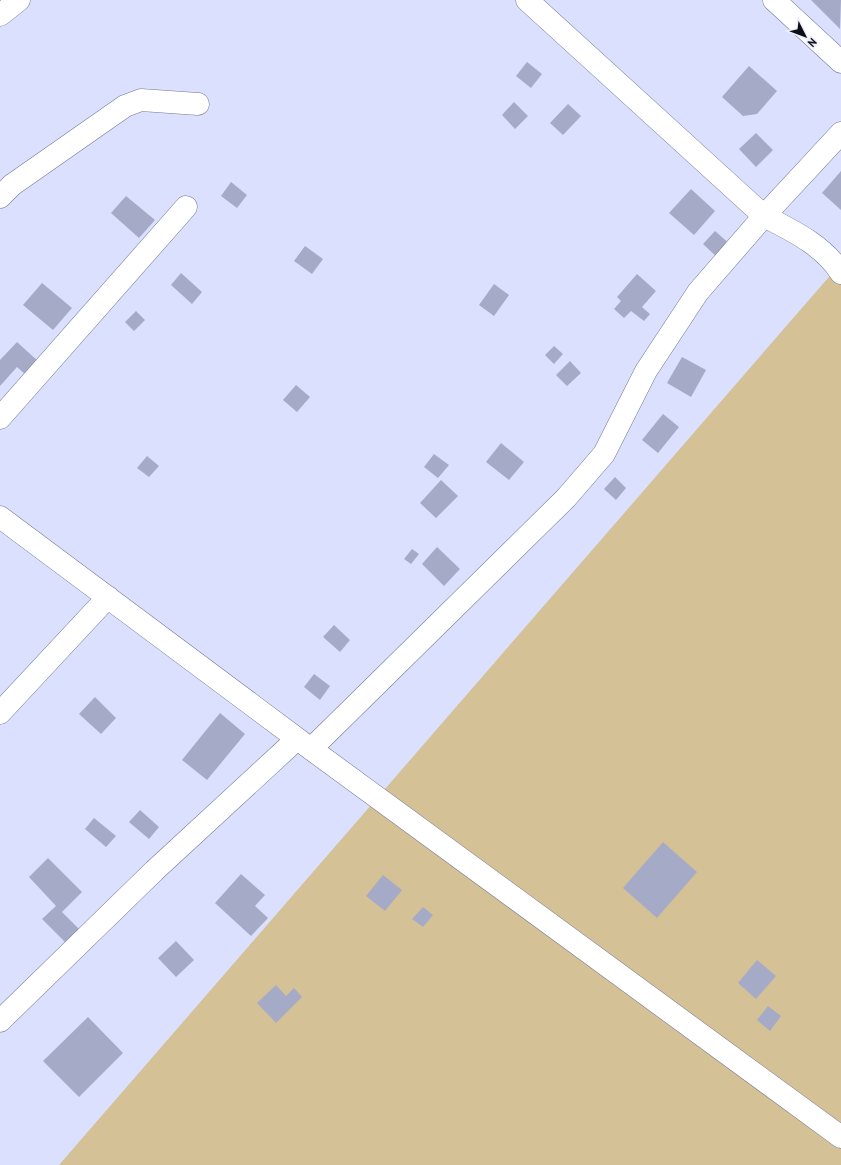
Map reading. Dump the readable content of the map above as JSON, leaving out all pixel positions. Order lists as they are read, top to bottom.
{
  "north": "bottom right"
}
